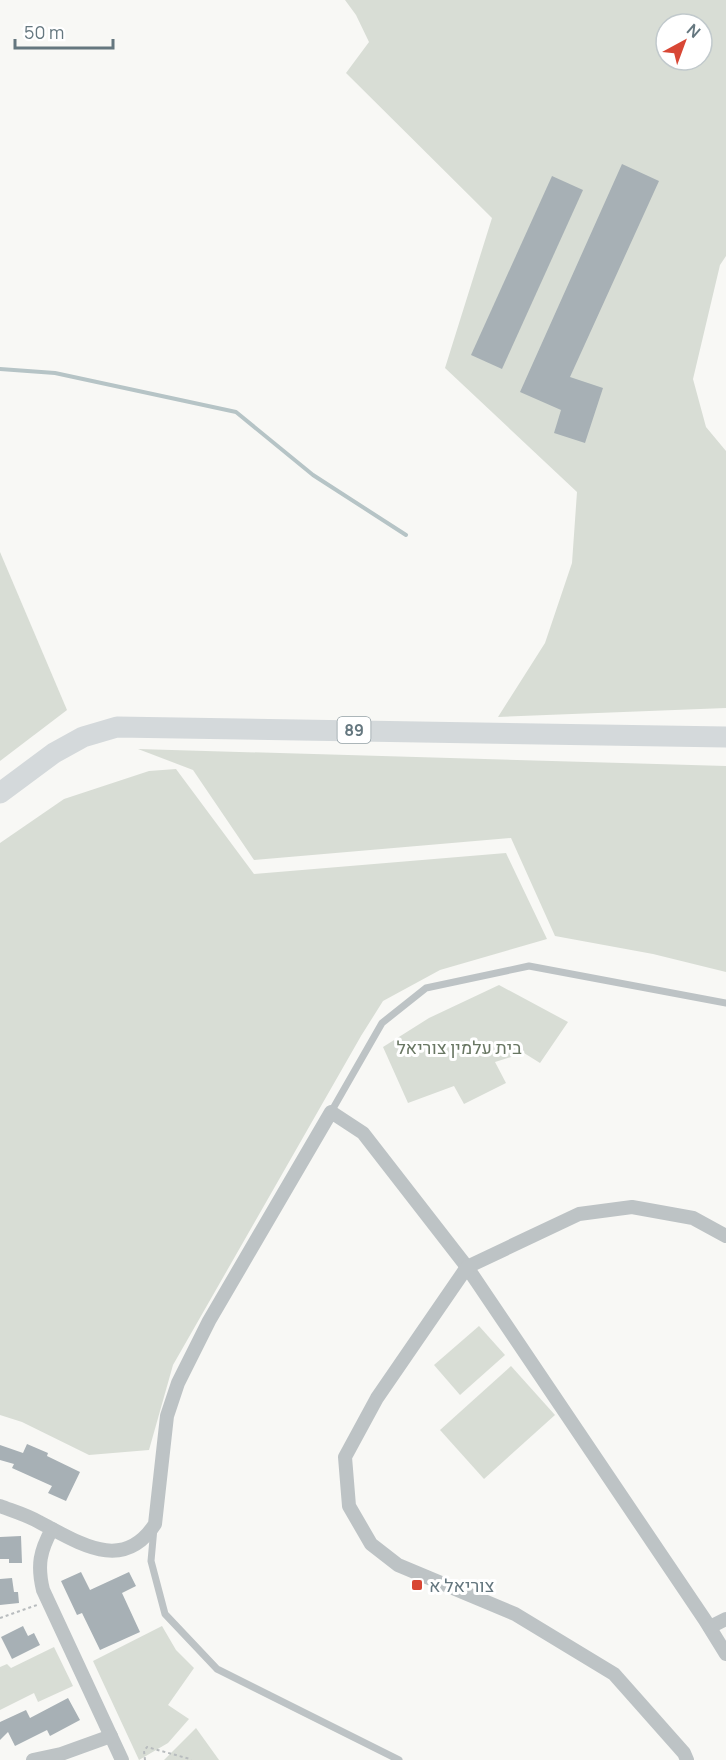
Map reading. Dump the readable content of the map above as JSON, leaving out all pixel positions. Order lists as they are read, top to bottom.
{
  "streets": {
    "highway": ["89"]
  },
  "parks": ["בית עלמין צוריאל"],
  "places": {
    "transit": ["צוריאל א"]
  },
  "scale_bar": "50 m",
  "north": "top right"
}
